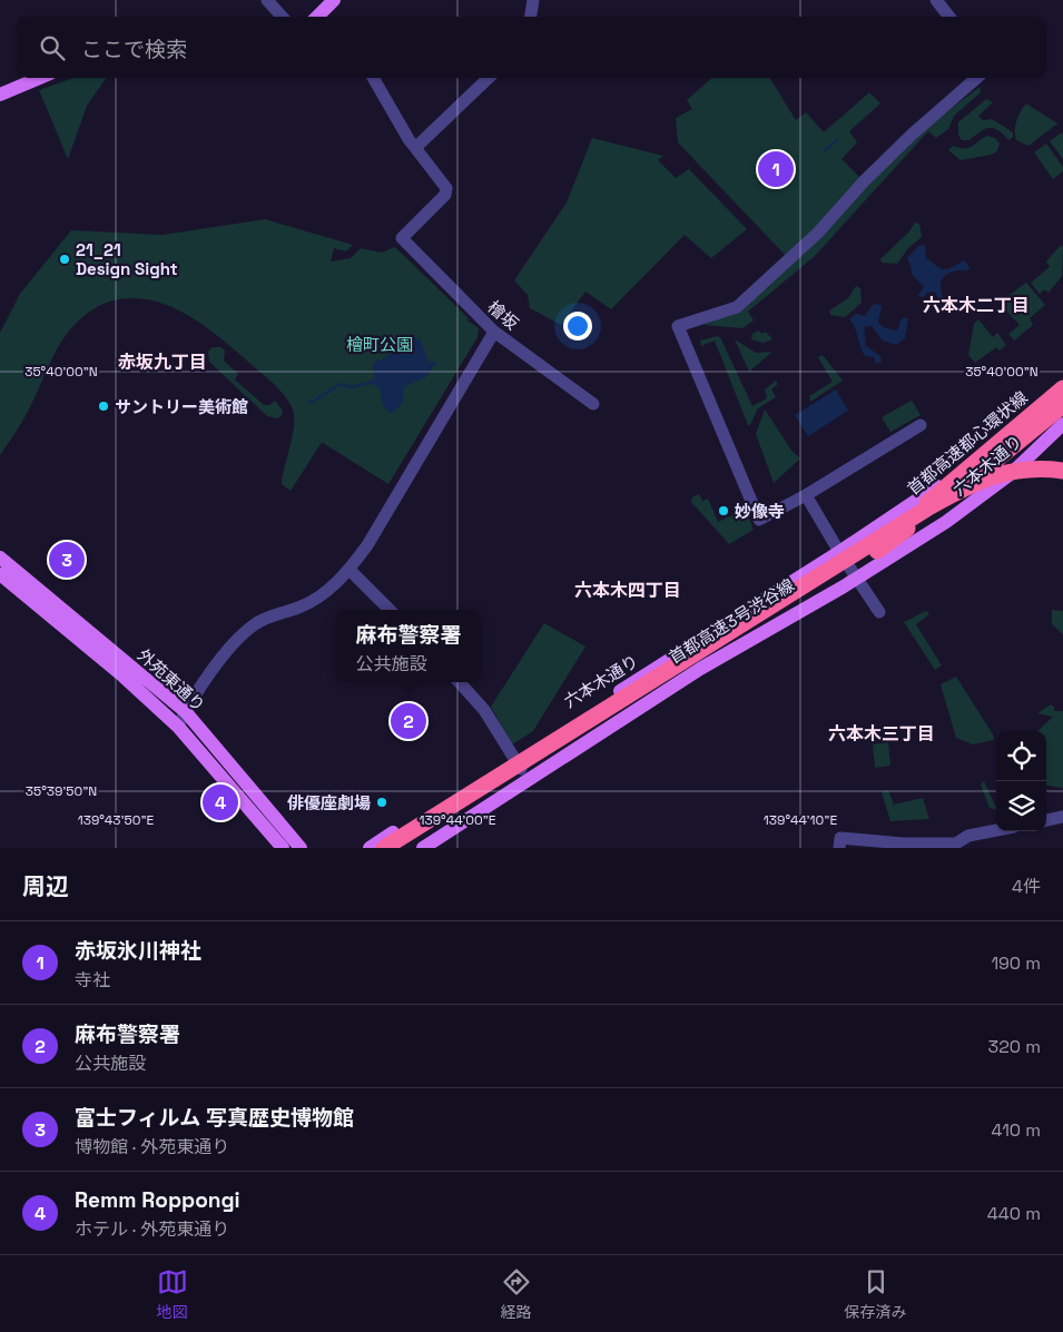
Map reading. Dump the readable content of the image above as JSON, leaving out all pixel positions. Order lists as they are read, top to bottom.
{
  "streets": {
    "highway": ["首都高速都心環状線", "首都高速3号渋谷線"],
    "main road": ["六本木通り", "外苑東通り"],
    "street": ["檜坂"]
  },
  "crossings": [
    ["首都高速都心環状線", "首都高速3号渋谷線"]
  ],
  "districts": [
    "六本木二丁目",
    "赤坂九丁目",
    "六本木四丁目",
    "六本木三丁目"
  ],
  "parks": ["檜町公園"],
  "places": [
    "21_21 Design Sight",
    "サントリー美術館",
    "妙像寺",
    "俳優座劇場"
  ],
  "page": {
    "search": "ここで検索",
    "pins": [
      "1",
      "3",
      "2",
      "4"
    ],
    "popup": ["麻布警察署", "公共施設"],
    "heading": ["周辺", "4件"],
    "list": [
      {
        "mark": "1",
        "name": "赤坂氷川神社",
        "note": "寺社",
        "value": "190 m"
      },
      {
        "mark": "2",
        "name": "麻布警察署",
        "note": "公共施設",
        "value": "320 m"
      },
      {
        "mark": "3",
        "name": "富士フィルム 写真歴史博物館",
        "note": "博物館 · 外苑東通り",
        "value": "410 m"
      },
      {
        "mark": "4",
        "name": "Remm Roppongi",
        "note": "ホテル · 外苑東通り",
        "value": "440 m"
      }
    ],
    "nav": ["地図", "経路", "保存済み"]
  },
  "coordinates": [
    "35°40'00\"N",
    "35°39'50\"N",
    "139°43'50\"E",
    "139°44'00\"E",
    "139°44'10\"E"
  ]
}
